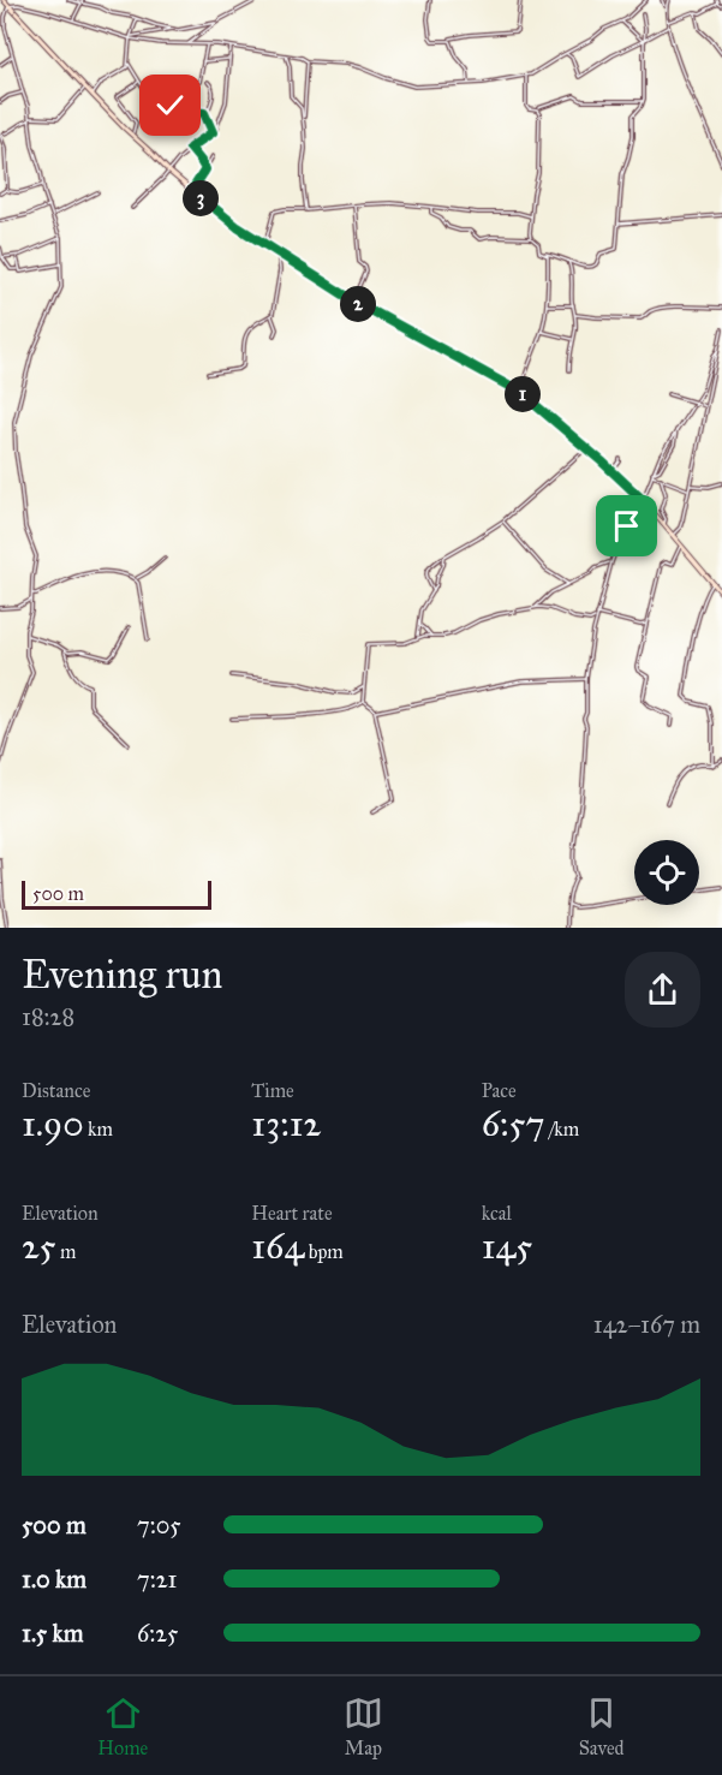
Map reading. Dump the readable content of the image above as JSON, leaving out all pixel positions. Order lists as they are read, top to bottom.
{
  "scale_bar": "500 m",
  "page": {
    "pins": ["3", "2", "1"],
    "scale": "500 m",
    "heading": ["Evening run", "18:28"],
    "stats": [
      ["Distance", "1.90 km"],
      ["Time", "13:12"],
      ["Pace", "6:57 /km"],
      ["Elevation", "25 m"],
      ["Heart rate", "164 bpm"],
      ["kcal", "145"]
    ],
    "chart": ["Elevation", "142–167 m"],
    "list": [
      {
        "name": "500 m",
        "note": "7:05"
      },
      {
        "name": "1.0 km",
        "note": "7:21"
      },
      {
        "name": "1.5 km",
        "note": "6:25"
      }
    ],
    "tabs": ["Home", "Map", "Saved"]
  }
}
